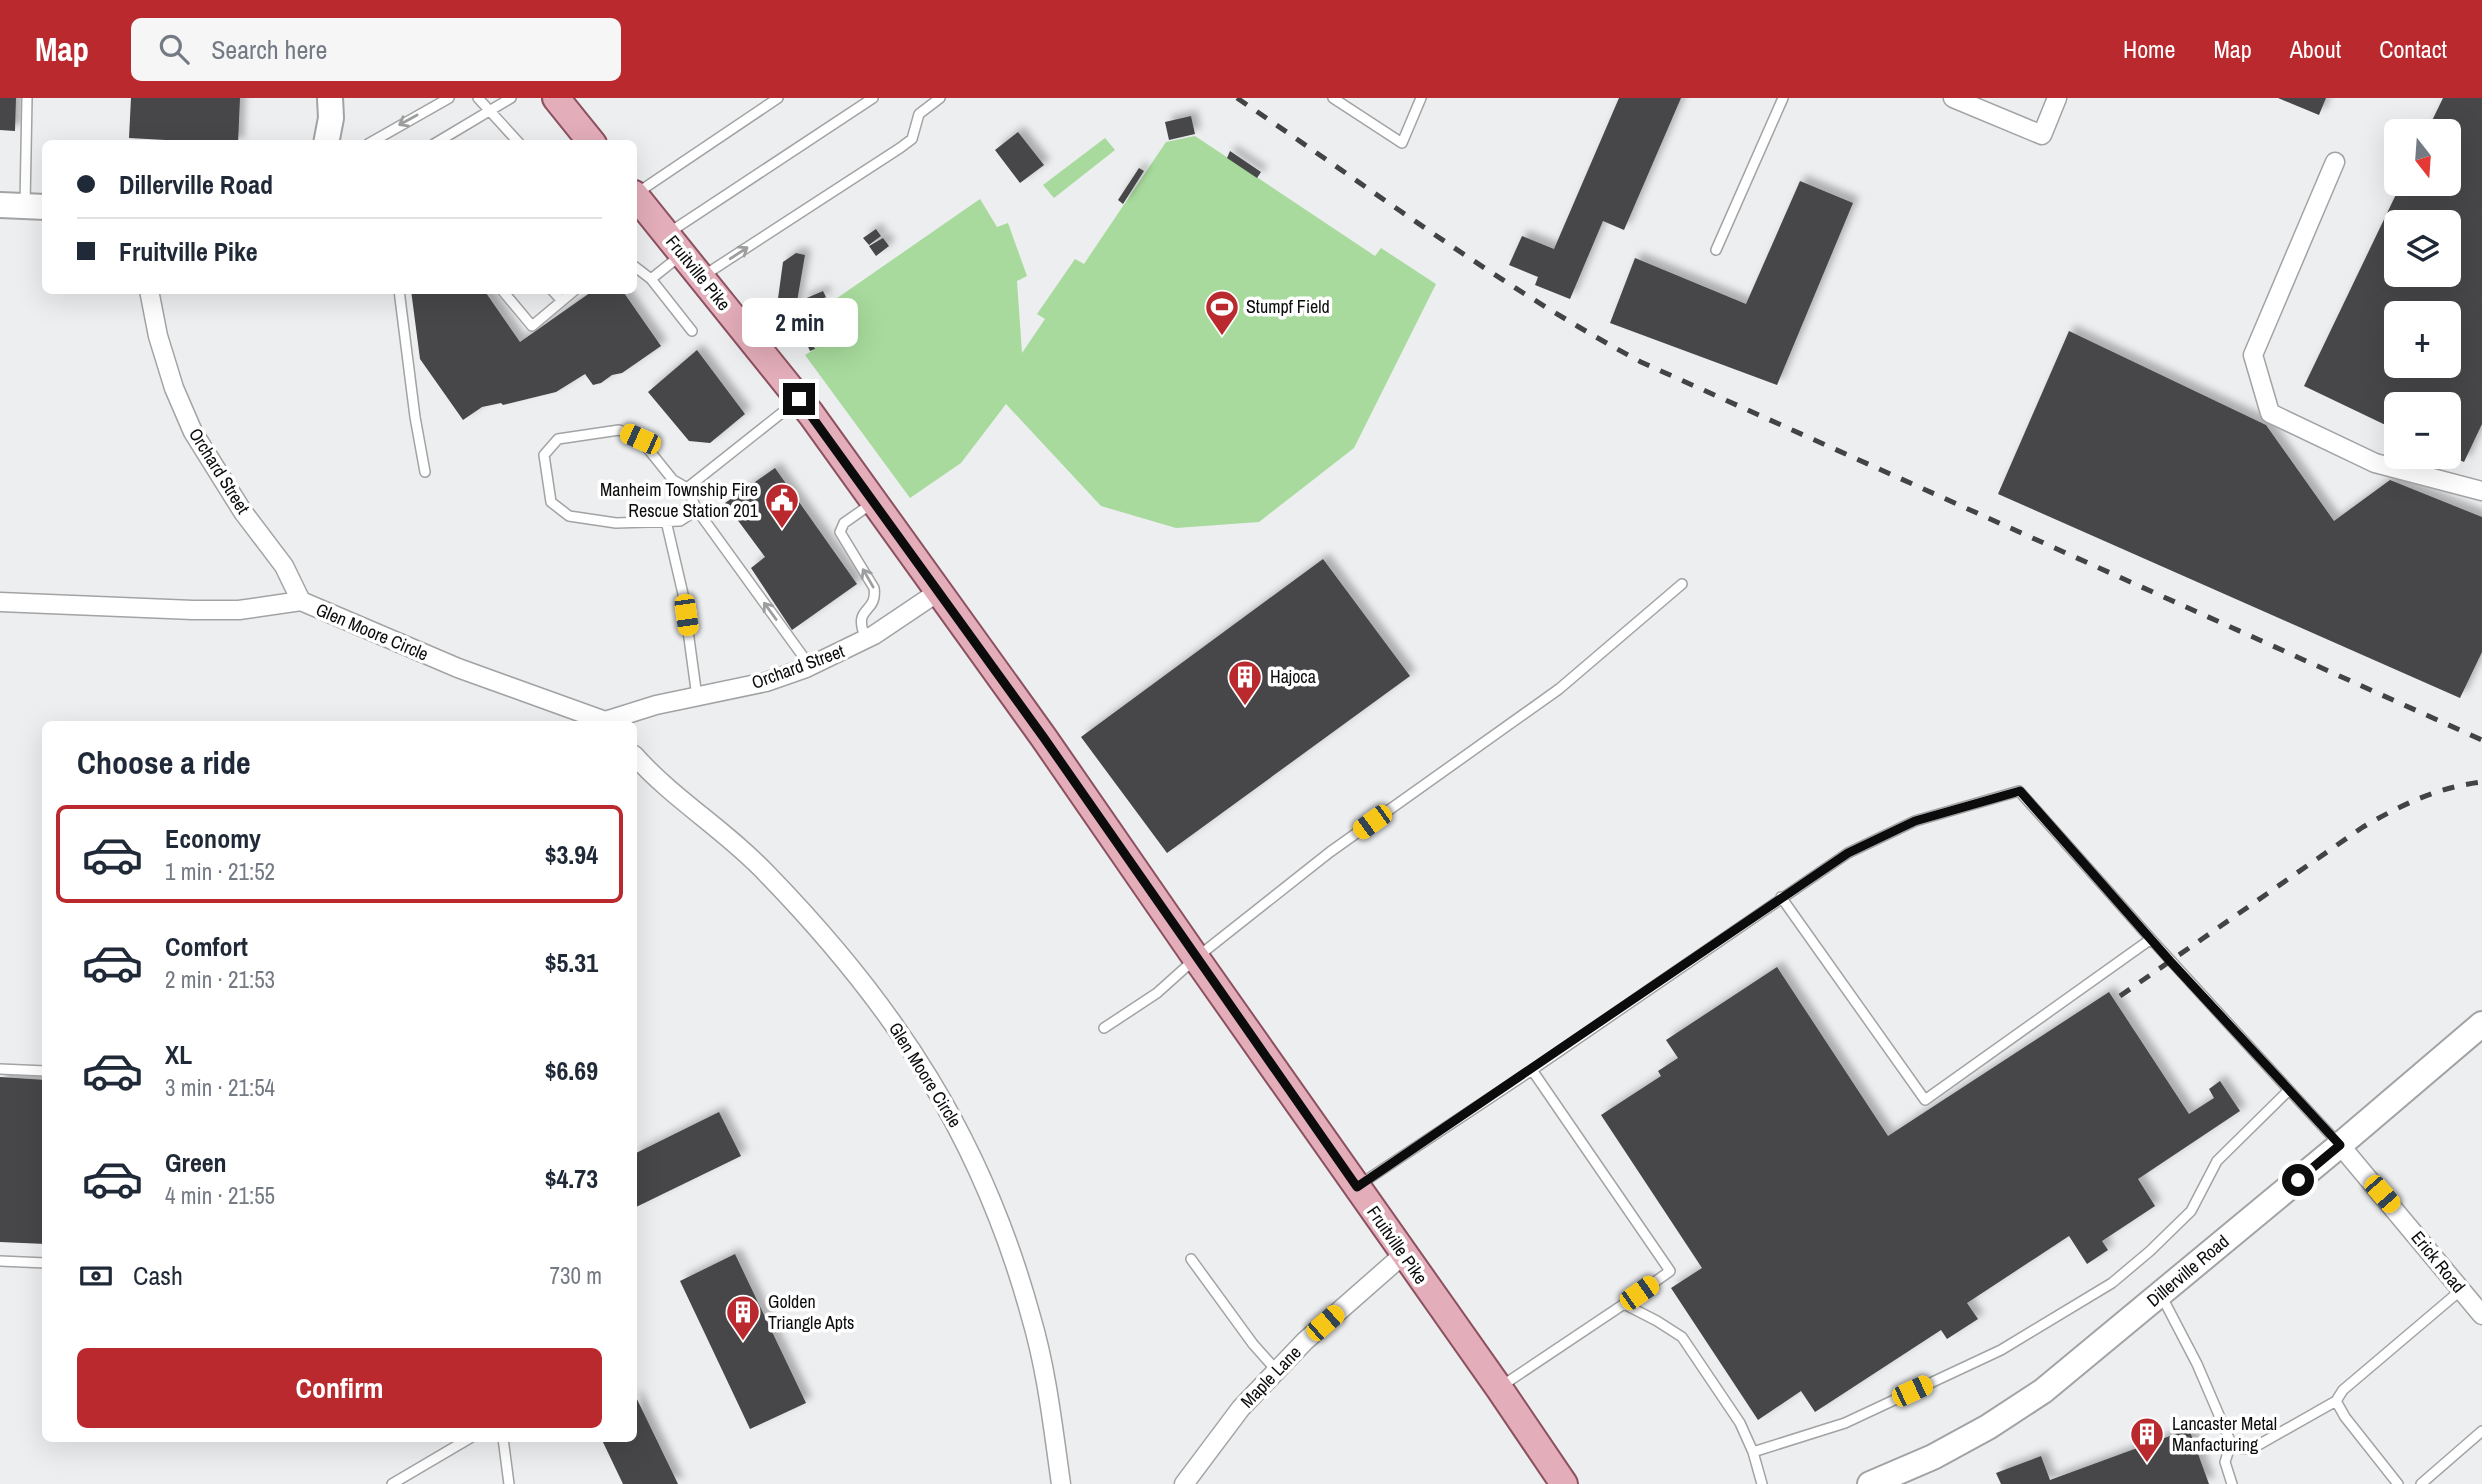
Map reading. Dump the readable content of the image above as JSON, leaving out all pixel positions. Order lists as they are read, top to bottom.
{
  "streets": {
    "main road": ["Fruitville Pike", "Dillerville Road"],
    "street": [
      "Orchard Street",
      "Glen Moore Circle",
      "Erick Road",
      "Maple Lane"
    ]
  },
  "crossings": [
    ["Fruitville Pike", "Orchard Street"],
    ["Fruitville Pike", "Maple Lane"],
    ["Orchard Street", "Glen Moore Circle"],
    ["Erick Road", "Dillerville Road"]
  ],
  "places": {
    "sports": ["Stumpf Field"],
    "public building": ["Manheim Township Fire Rescue Station 201"],
    "building": ["Hajoca", "Golden Triangle Apts", "Lancaster Metal Manfacturing"]
  },
  "north": "bottom",
  "page": {
    "header": "Map",
    "search": "Search here",
    "nav": [
      "Home",
      "Map",
      "About",
      "Contact"
    ],
    "map_buttons": ["+", "−"],
    "banner": ["Dillerville Road", "Fruitville Pike"],
    "bubble": "2 min",
    "heading": "Choose a ride",
    "list": [
      {
        "name": "Economy",
        "note": "1 min · 21:52",
        "value": "$3.94"
      },
      {
        "name": "Comfort",
        "note": "2 min · 21:53",
        "value": "$5.31"
      },
      {
        "name": "XL",
        "note": "3 min · 21:54",
        "value": "$6.69"
      },
      {
        "name": "Green",
        "note": "4 min · 21:55",
        "value": "$4.73"
      }
    ],
    "pay": ["Cash", "730 m"],
    "buttons": "Confirm"
  }
}
